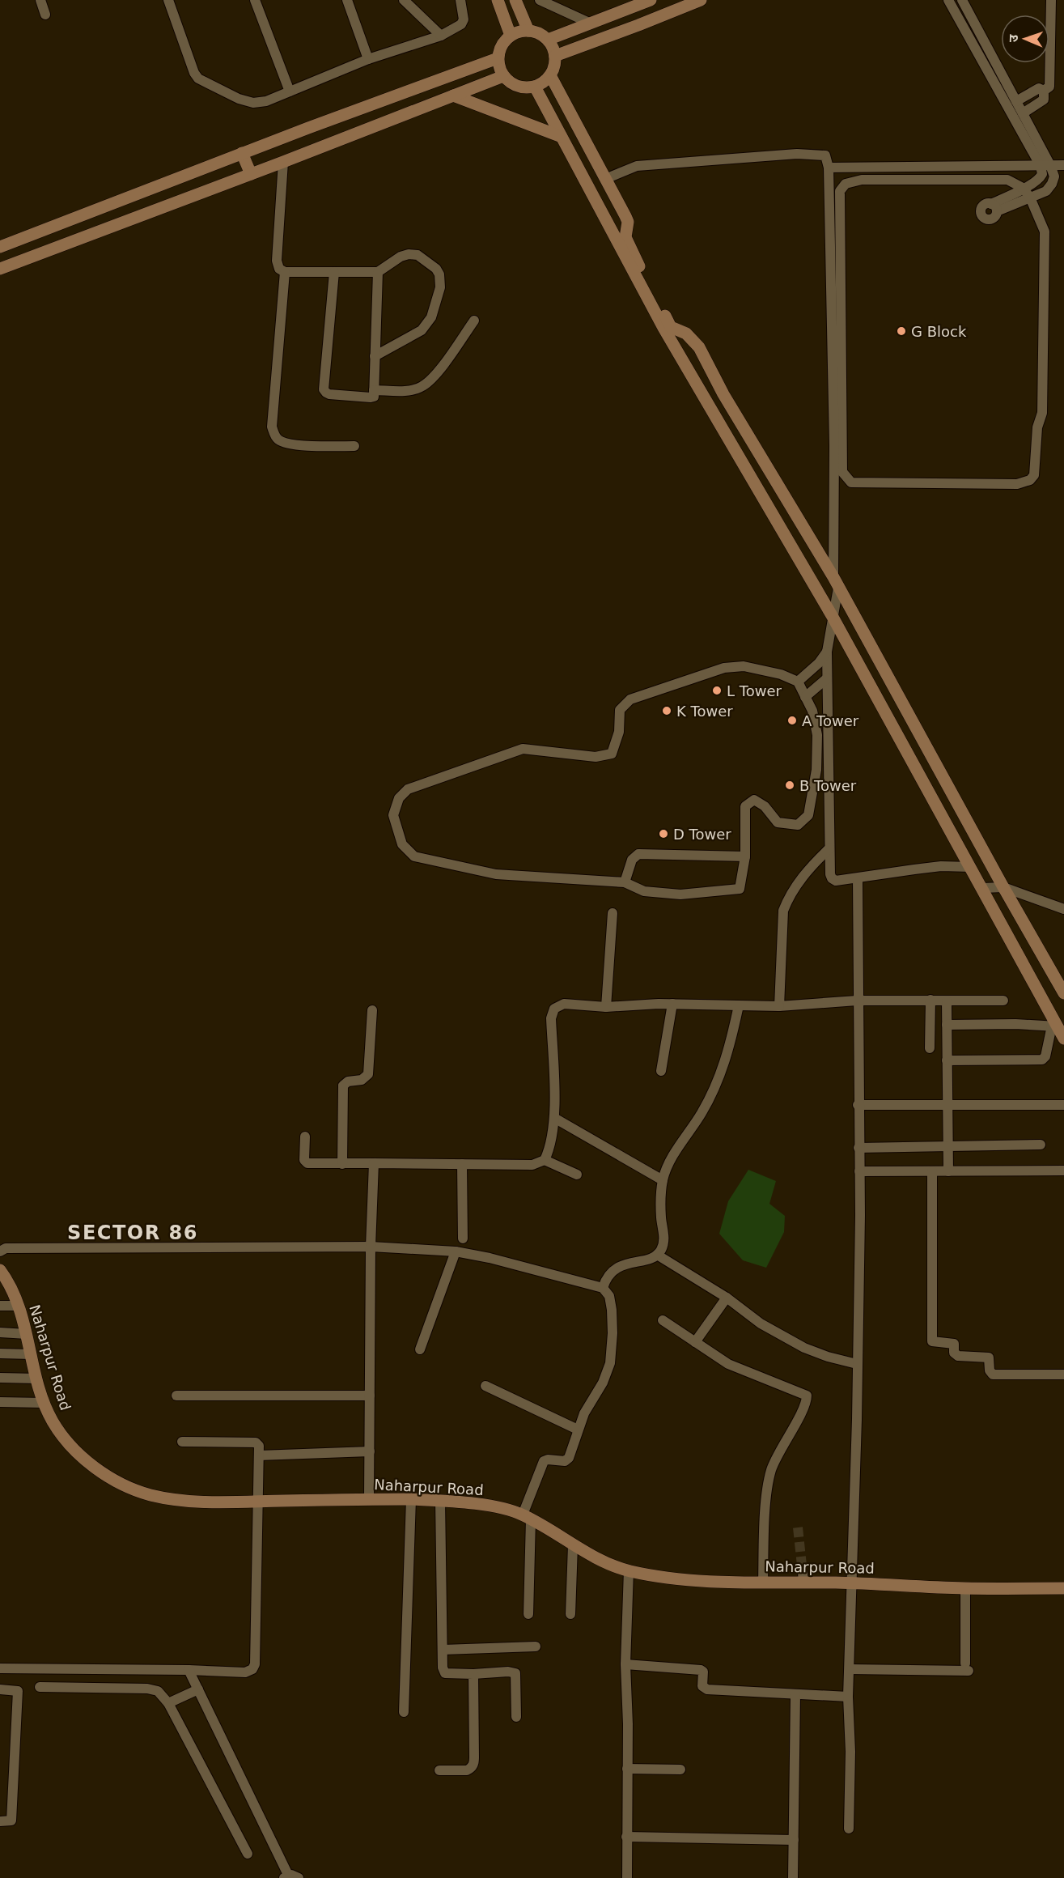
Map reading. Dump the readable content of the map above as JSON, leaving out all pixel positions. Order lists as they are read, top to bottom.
{
  "streets": {
    "street": ["Naharpur Road"]
  },
  "districts": ["SECTOR 86"],
  "places": [
    "G Block",
    "L Tower",
    "K Tower",
    "A Tower",
    "B Tower",
    "D Tower"
  ],
  "north": "left"
}
